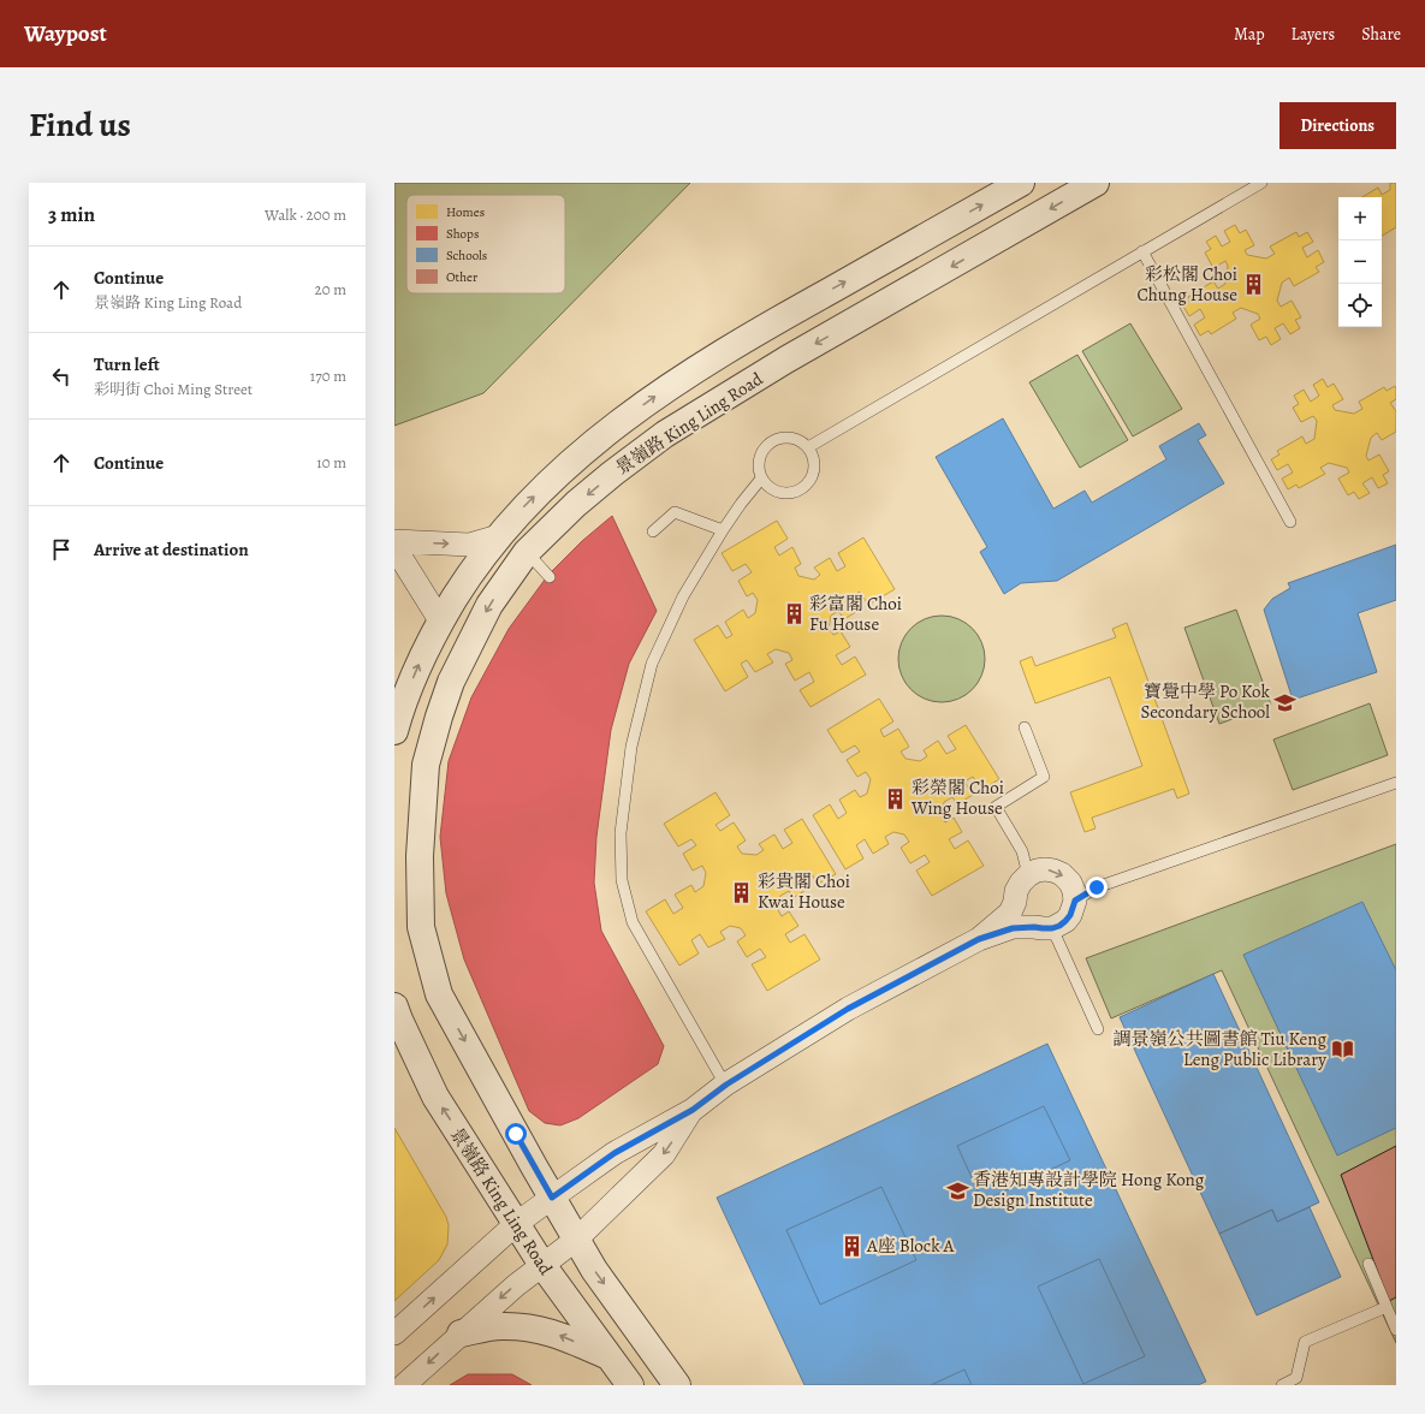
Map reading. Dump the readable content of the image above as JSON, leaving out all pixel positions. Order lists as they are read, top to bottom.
{
  "streets": {
    "street": ["景嶺路 King Ling Road"]
  },
  "places": {
    "building": [
      "彩松閣 Choi Chung House",
      "彩富閣 Choi Fu House",
      "彩榮閣 Choi Wing House",
      "彩貴閣 Choi Kwai House",
      "A座 Block A"
    ],
    "school or university": ["寶覺中學 Po Kok Secondary School", "香港知專設計學院 Hong Kong Design Institute"],
    "library": ["調景嶺公共圖書館 Tiu Keng Leng Public Library"]
  },
  "legend": [
    "Homes",
    "Shops",
    "Schools",
    "Other"
  ],
  "page": {
    "header": "Waypost",
    "nav": ["Map", "Layers", "Share"],
    "title": "Find us",
    "buttons": "Directions",
    "heading": ["3 min", "Walk · 200 m"],
    "map_buttons": ["+", "−"],
    "list": [
      ["Continue", "景嶺路 King Ling Road", "20 m"],
      ["Turn left", "彩明街 Choi Ming Street", "170 m"],
      ["Continue", "10 m"],
      "Arrive at destination"
    ]
  }
}
